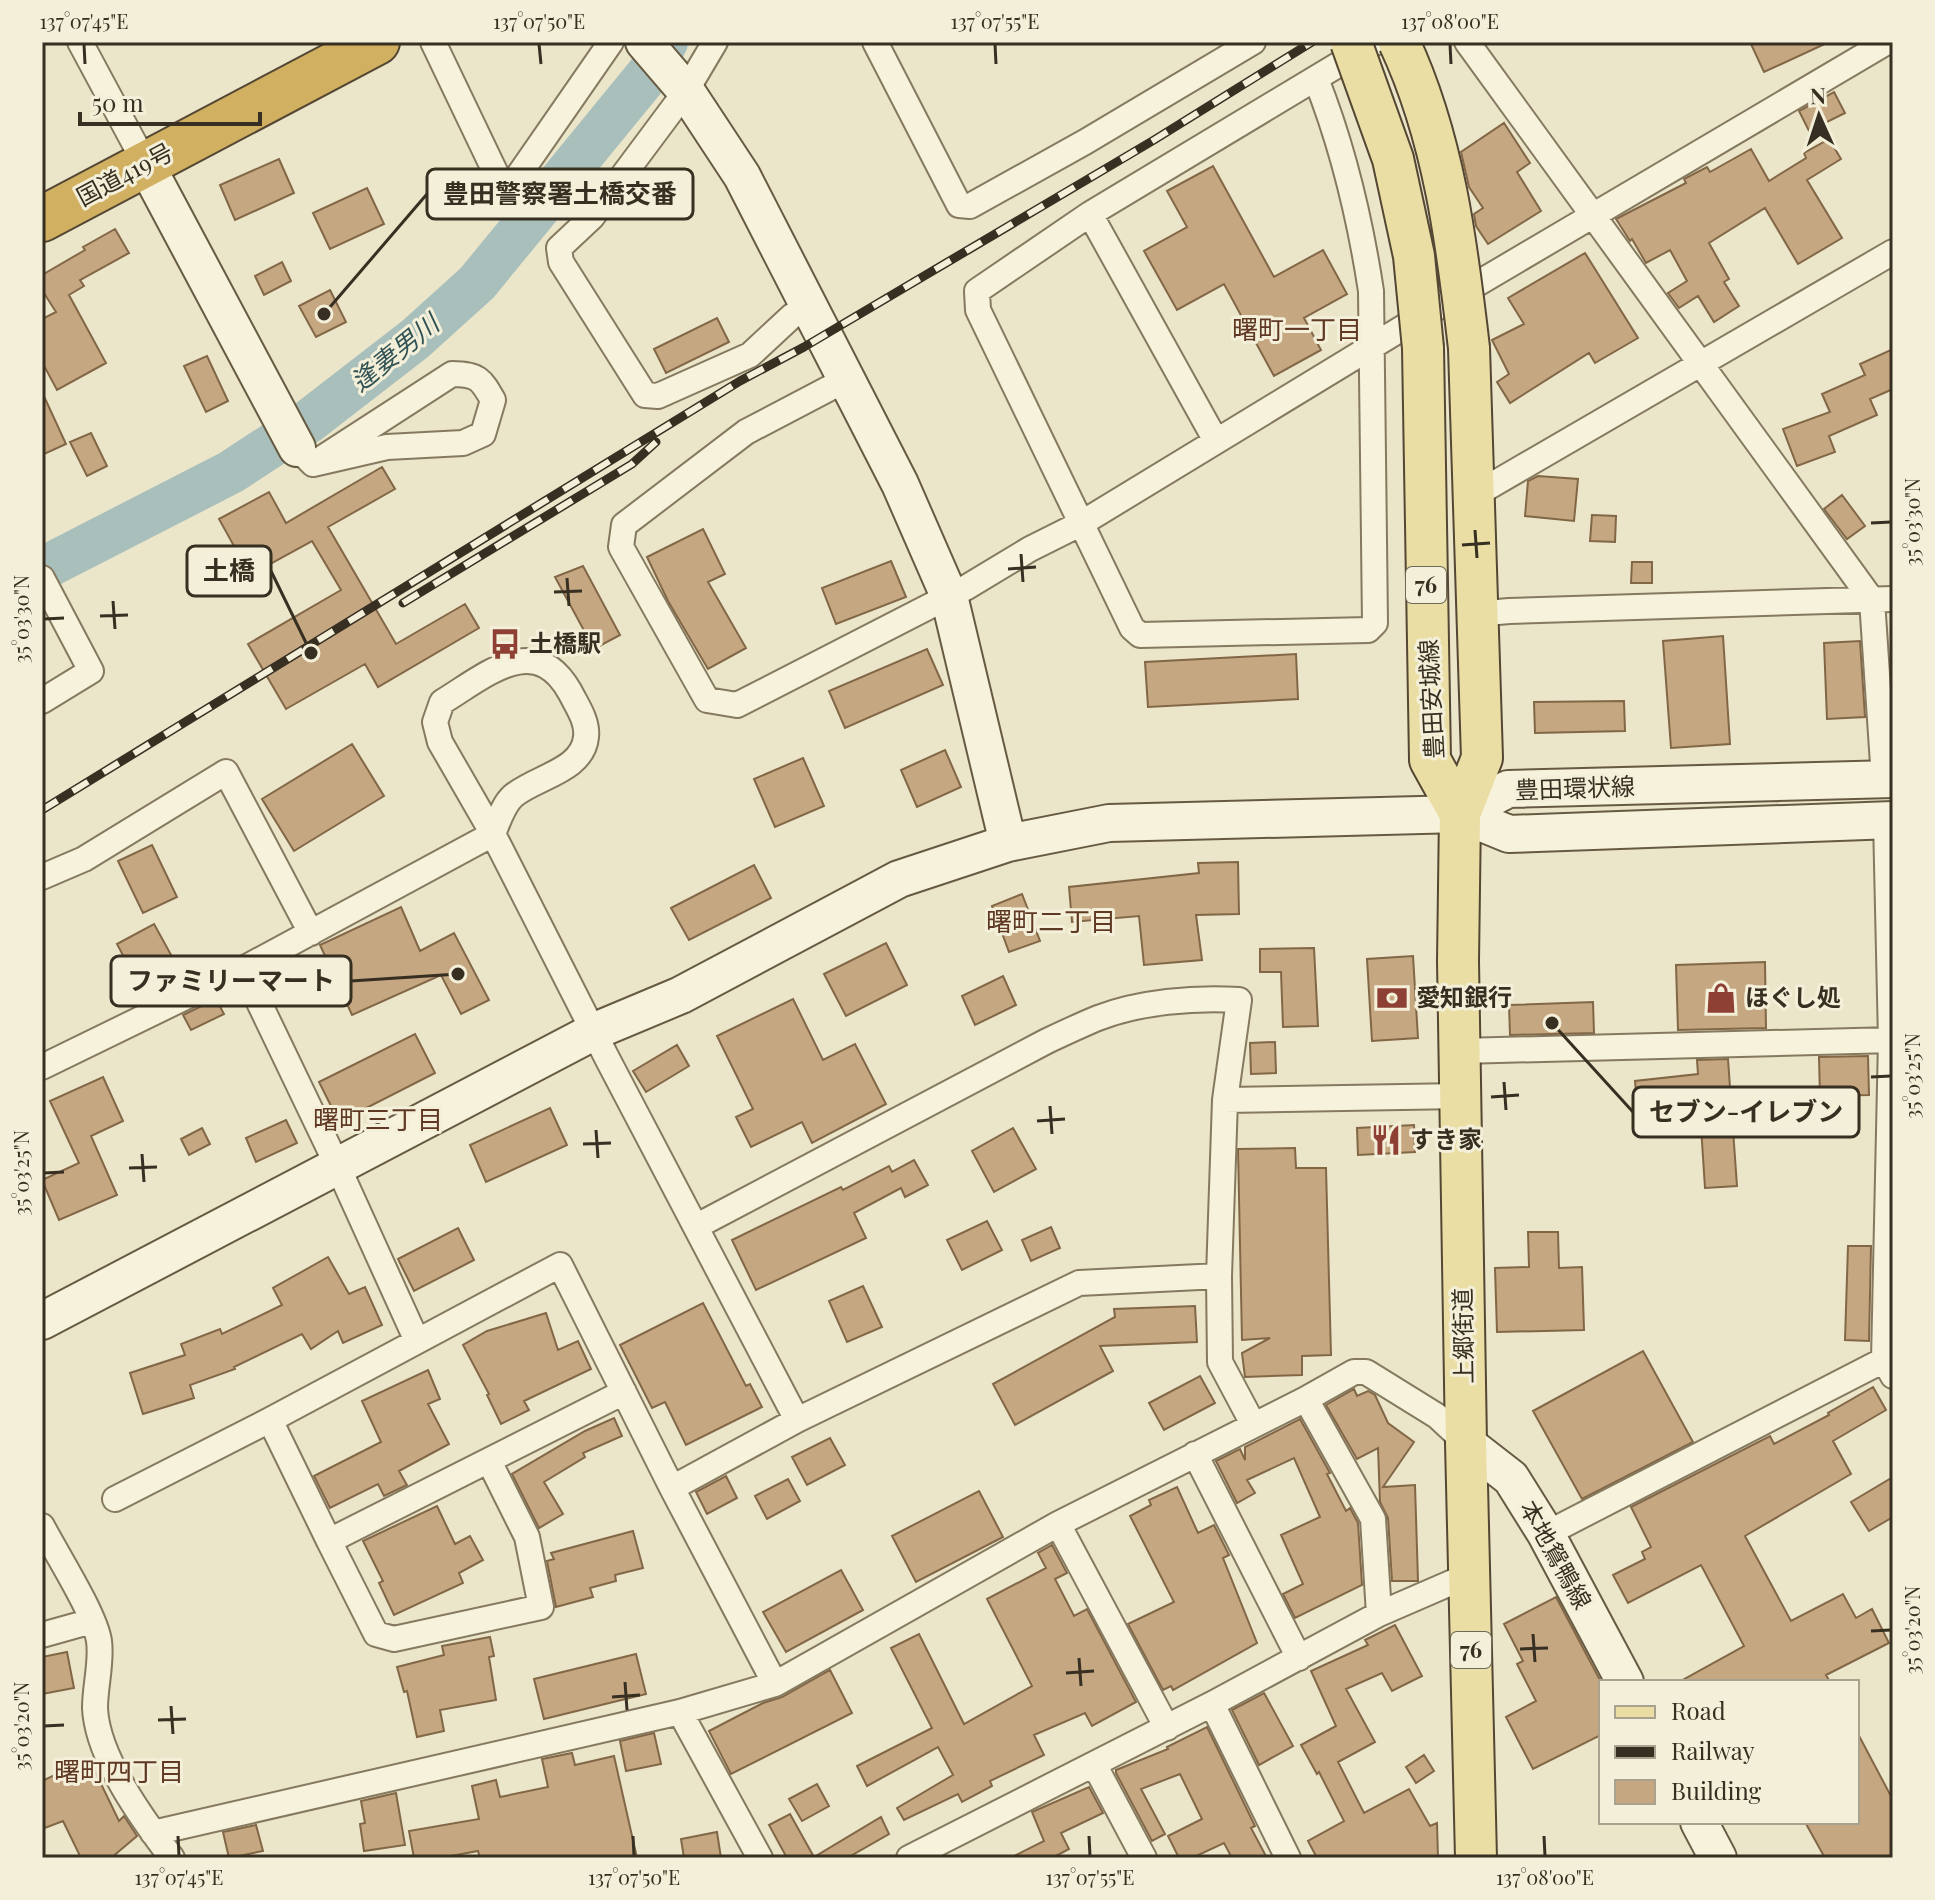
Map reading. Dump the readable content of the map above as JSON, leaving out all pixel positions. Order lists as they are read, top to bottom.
{
  "streets": {
    "highway": ["国道419号"],
    "main road": ["76", "豊田安城線", "上郷街道"],
    "street": ["豊田環状線", "本地鴛鴨線"]
  },
  "crossings": [
    ["豊田安城線", "豊田環状線"],
    ["豊田安城線", "上郷街道"],
    ["豊田環状線", "上郷街道"],
    ["上郷街道", "本地鴛鴨線"]
  ],
  "districts": [
    "曙町一丁目",
    "曙町二丁目",
    "曙町三丁目",
    "曙町四丁目"
  ],
  "water": ["逢妻男川"],
  "places": {
    "other": [
      "豊田警察署土橋交番",
      "土橋",
      "ファミリーマート",
      "セブン-イレブン"
    ],
    "bus stop": ["土橋駅"],
    "bank": ["愛知銀行"],
    "shop": ["ほぐし処"],
    "restaurant": ["すき家"]
  },
  "legend": ["Road", "Railway", "Building"],
  "scale_bar": "50 m",
  "north": "top",
  "coordinates": [
    "137°07'45\"E",
    "137°07'50\"E",
    "137°07'55\"E",
    "137°08'00\"E",
    "35°03'30\"N",
    "35°03'25\"N",
    "35°03'20\"N"
  ]
}
